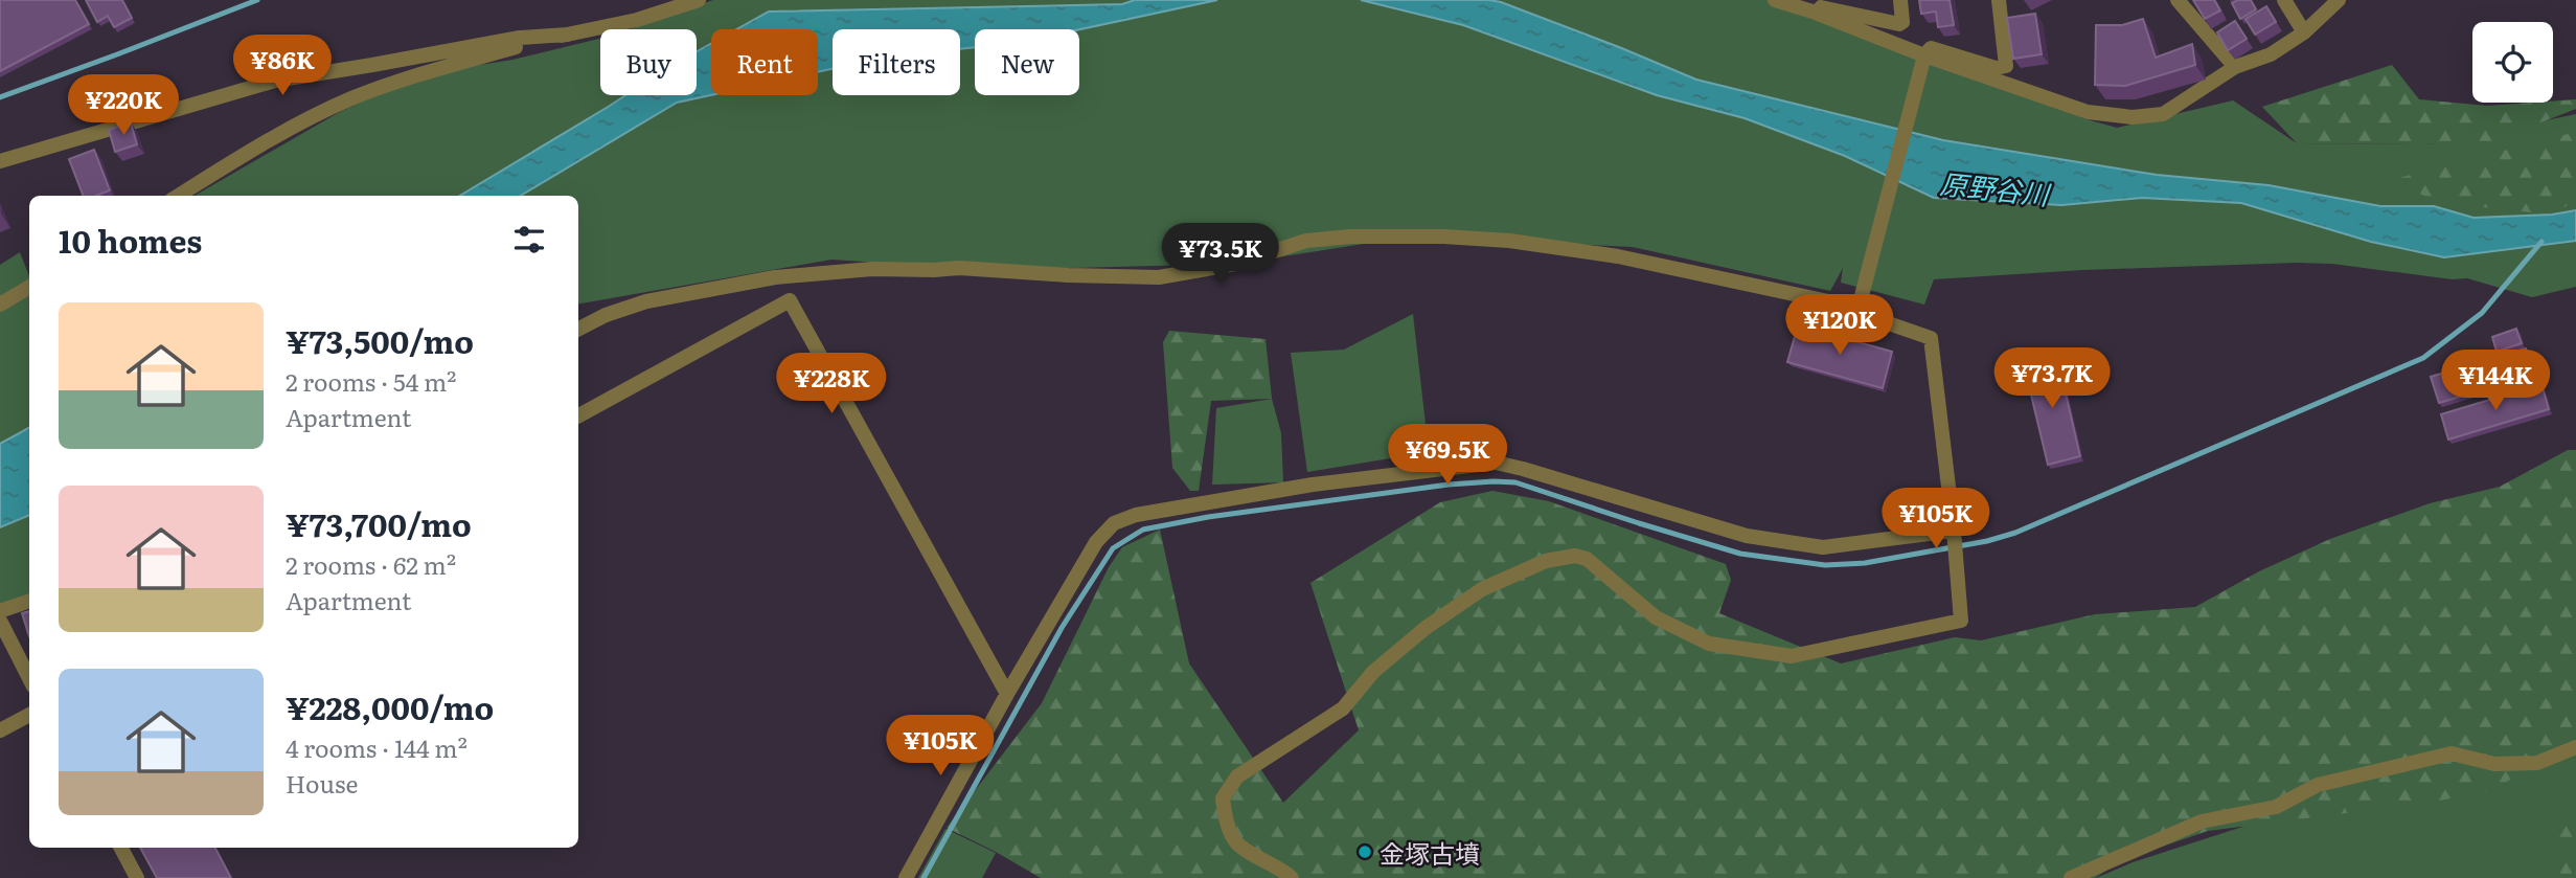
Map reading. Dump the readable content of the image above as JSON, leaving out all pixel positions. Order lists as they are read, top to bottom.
{
  "water": ["原野谷川"],
  "places": ["金塚古墳"],
  "page": {
    "chip": [
      "Buy",
      "Rent",
      "Filters",
      "New"
    ],
    "price": [
      "¥86K",
      "¥220K",
      "¥73.5K",
      "¥120K",
      "¥73.7K",
      "¥144K",
      "¥228K",
      "¥69.5K",
      "¥105K",
      "¥105K"
    ],
    "heading": "10 homes",
    "list": [
      {
        "name": "¥73,500/mo",
        "note": "2 rooms · 54 m² · Apartment"
      },
      {
        "name": "¥73,700/mo",
        "note": "2 rooms · 62 m² · Apartment"
      },
      {
        "name": "¥228,000/mo",
        "note": "4 rooms · 144 m² · House"
      }
    ]
  }
}
